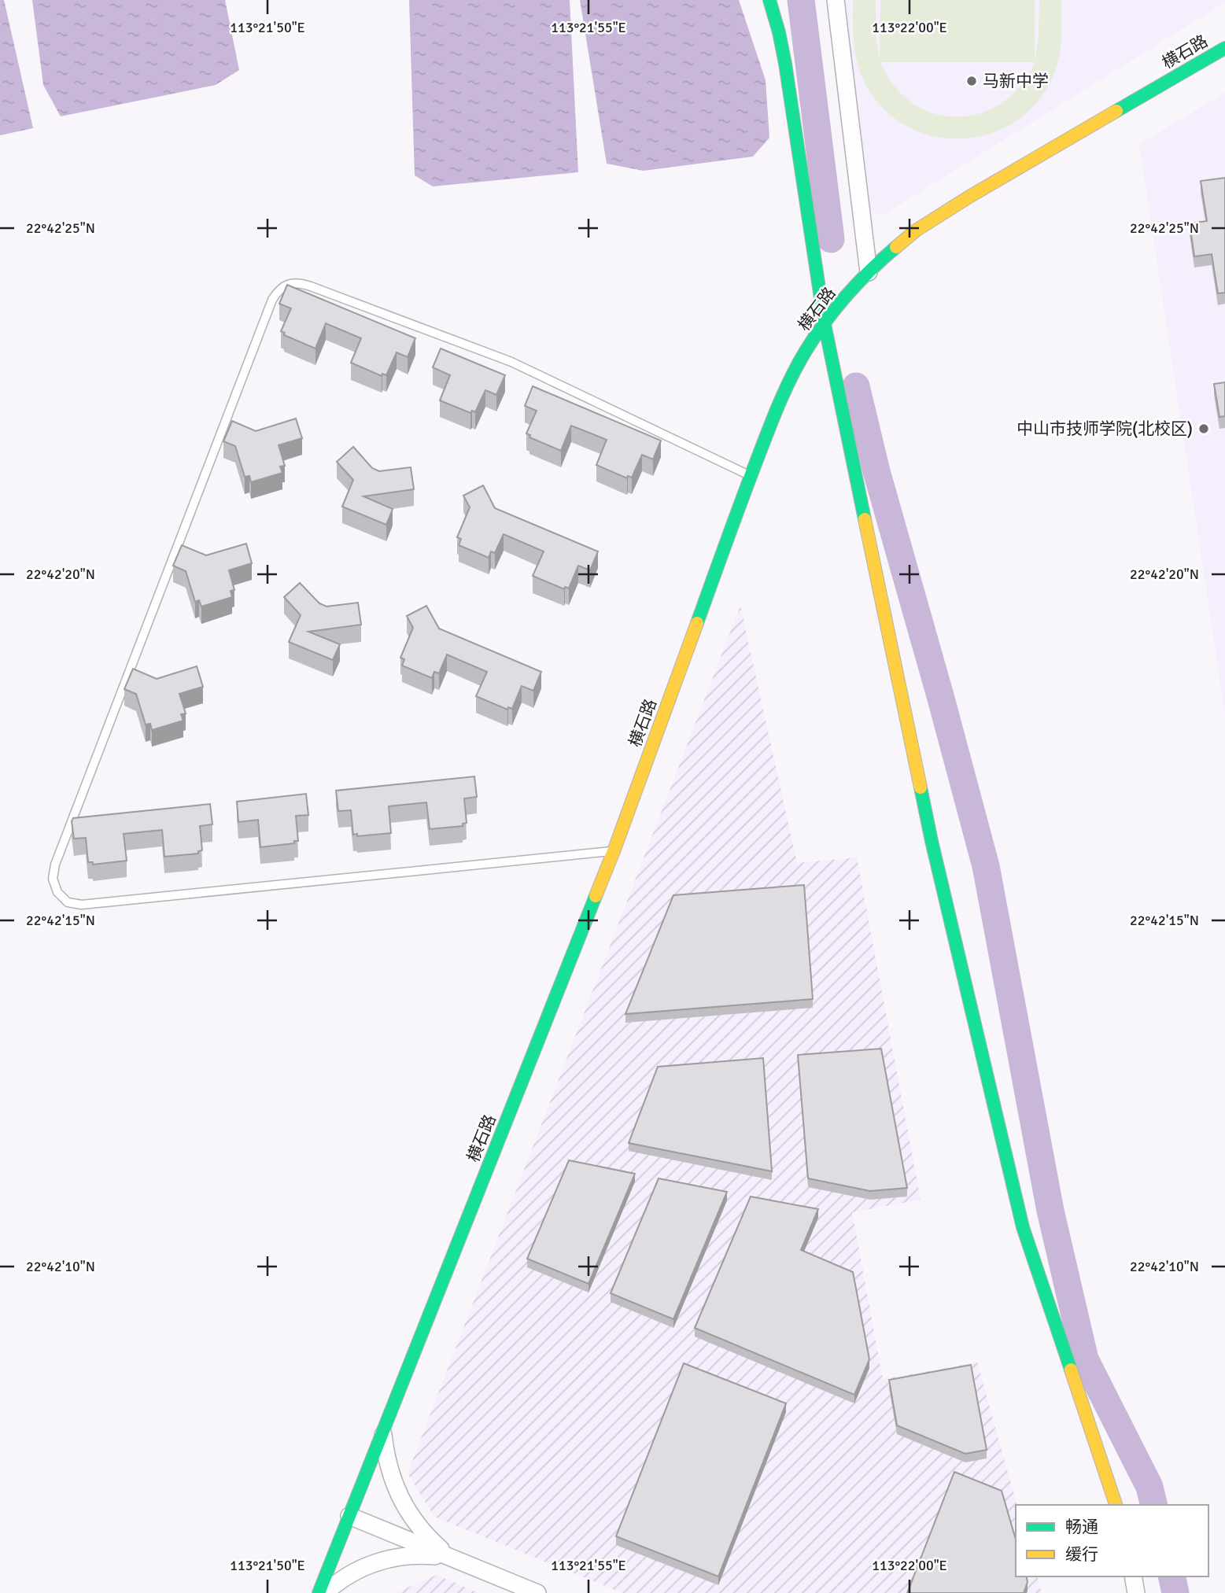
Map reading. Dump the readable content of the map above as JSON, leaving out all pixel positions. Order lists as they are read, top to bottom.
{
  "streets": {
    "main road": ["横石路"]
  },
  "places": ["马新中学", "中山市技师学院(北校区)"],
  "legend": ["畅通", "缓行"],
  "coordinates": [
    "113°21'50\"E",
    "113°21'55\"E",
    "113°22'00\"E",
    "22°42'25\"N",
    "22°42'20\"N",
    "22°42'15\"N",
    "22°42'10\"N"
  ]
}
